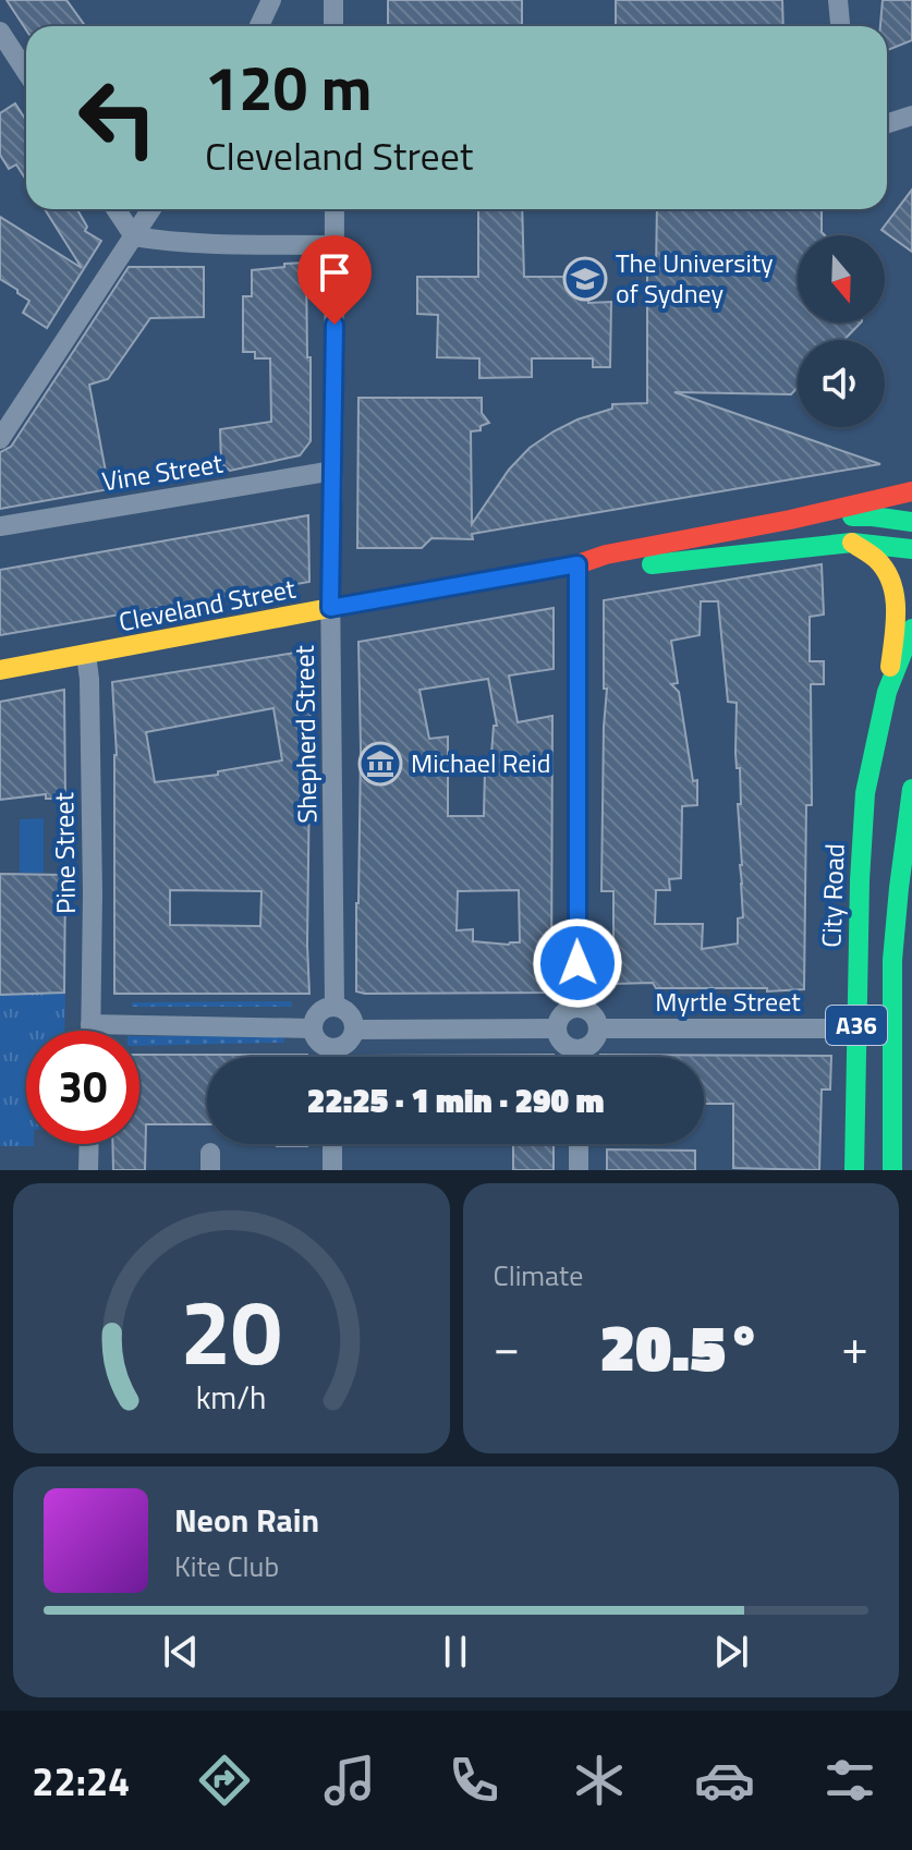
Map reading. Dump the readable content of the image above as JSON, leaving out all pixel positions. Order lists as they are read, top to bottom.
{
  "streets": {
    "main road": ["Cleveland Street", "City Road", "A36"],
    "street": [
      "Vine Street",
      "Shepherd Street",
      "Pine Street",
      "Myrtle Street"
    ]
  },
  "crossings": [
    ["Vine Street", "Shepherd Street"],
    ["Cleveland Street", "Shepherd Street"],
    ["Cleveland Street", "Pine Street"],
    ["City Road", "Myrtle Street"]
  ],
  "places": {
    "school or university": ["The University of Sydney"],
    "museum": ["Michael Reid"]
  },
  "north": "bottom",
  "page": {
    "turn": ["120 m", "Cleveland Street"],
    "limit": "30",
    "trip": "22:25 · 1 min · 290 m",
    "tile": "Climate",
    "heat": ["−", "20.5°", "+"],
    "song": ["Neon Rain", "Kite Club"],
    "tabs": "22:24",
    "gauge": ["20", "km/h"]
  }
}
